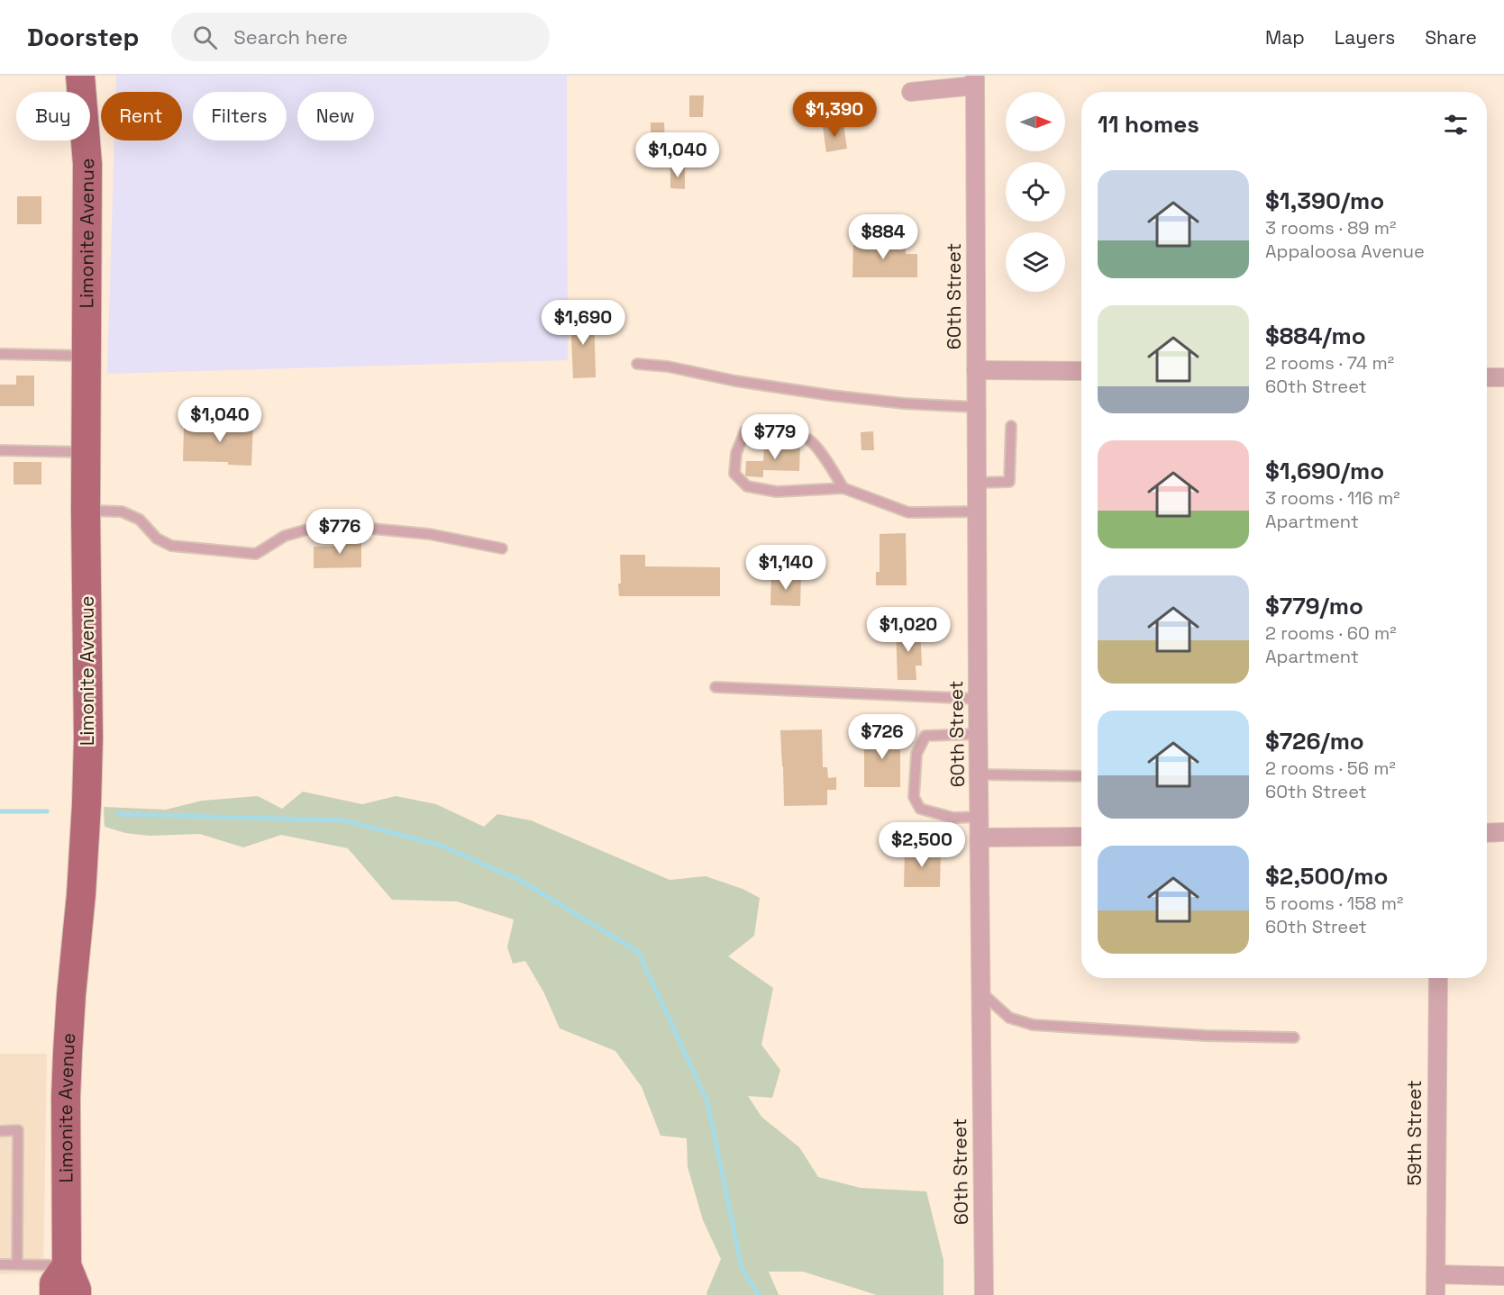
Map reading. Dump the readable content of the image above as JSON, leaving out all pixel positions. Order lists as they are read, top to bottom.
{
  "streets": {
    "main road": ["Limonite Avenue"],
    "street": ["60th Street", "59th Street"]
  },
  "north": "right",
  "page": {
    "header": "Doorstep",
    "search": "Search here",
    "nav": ["Map", "Layers", "Share"],
    "price": [
      "$1,390",
      "$1,040",
      "$884",
      "$1,690",
      "$1,040",
      "$779",
      "$776",
      "$1,140",
      "$1,020",
      "$726",
      "$2,500"
    ],
    "chip": [
      "Buy",
      "Rent",
      "Filters",
      "New"
    ],
    "heading": "11 homes",
    "list": [
      {
        "name": "$1,390/mo",
        "note": "3 rooms · 89 m² · Appaloosa Avenue"
      },
      {
        "name": "$884/mo",
        "note": "2 rooms · 74 m² · 60th Street"
      },
      {
        "name": "$1,690/mo",
        "note": "3 rooms · 116 m² · Apartment"
      },
      {
        "name": "$779/mo",
        "note": "2 rooms · 60 m² · Apartment"
      },
      {
        "name": "$726/mo",
        "note": "2 rooms · 56 m² · 60th Street"
      },
      {
        "name": "$2,500/mo",
        "note": "5 rooms · 158 m² · 60th Street"
      }
    ]
  }
}
